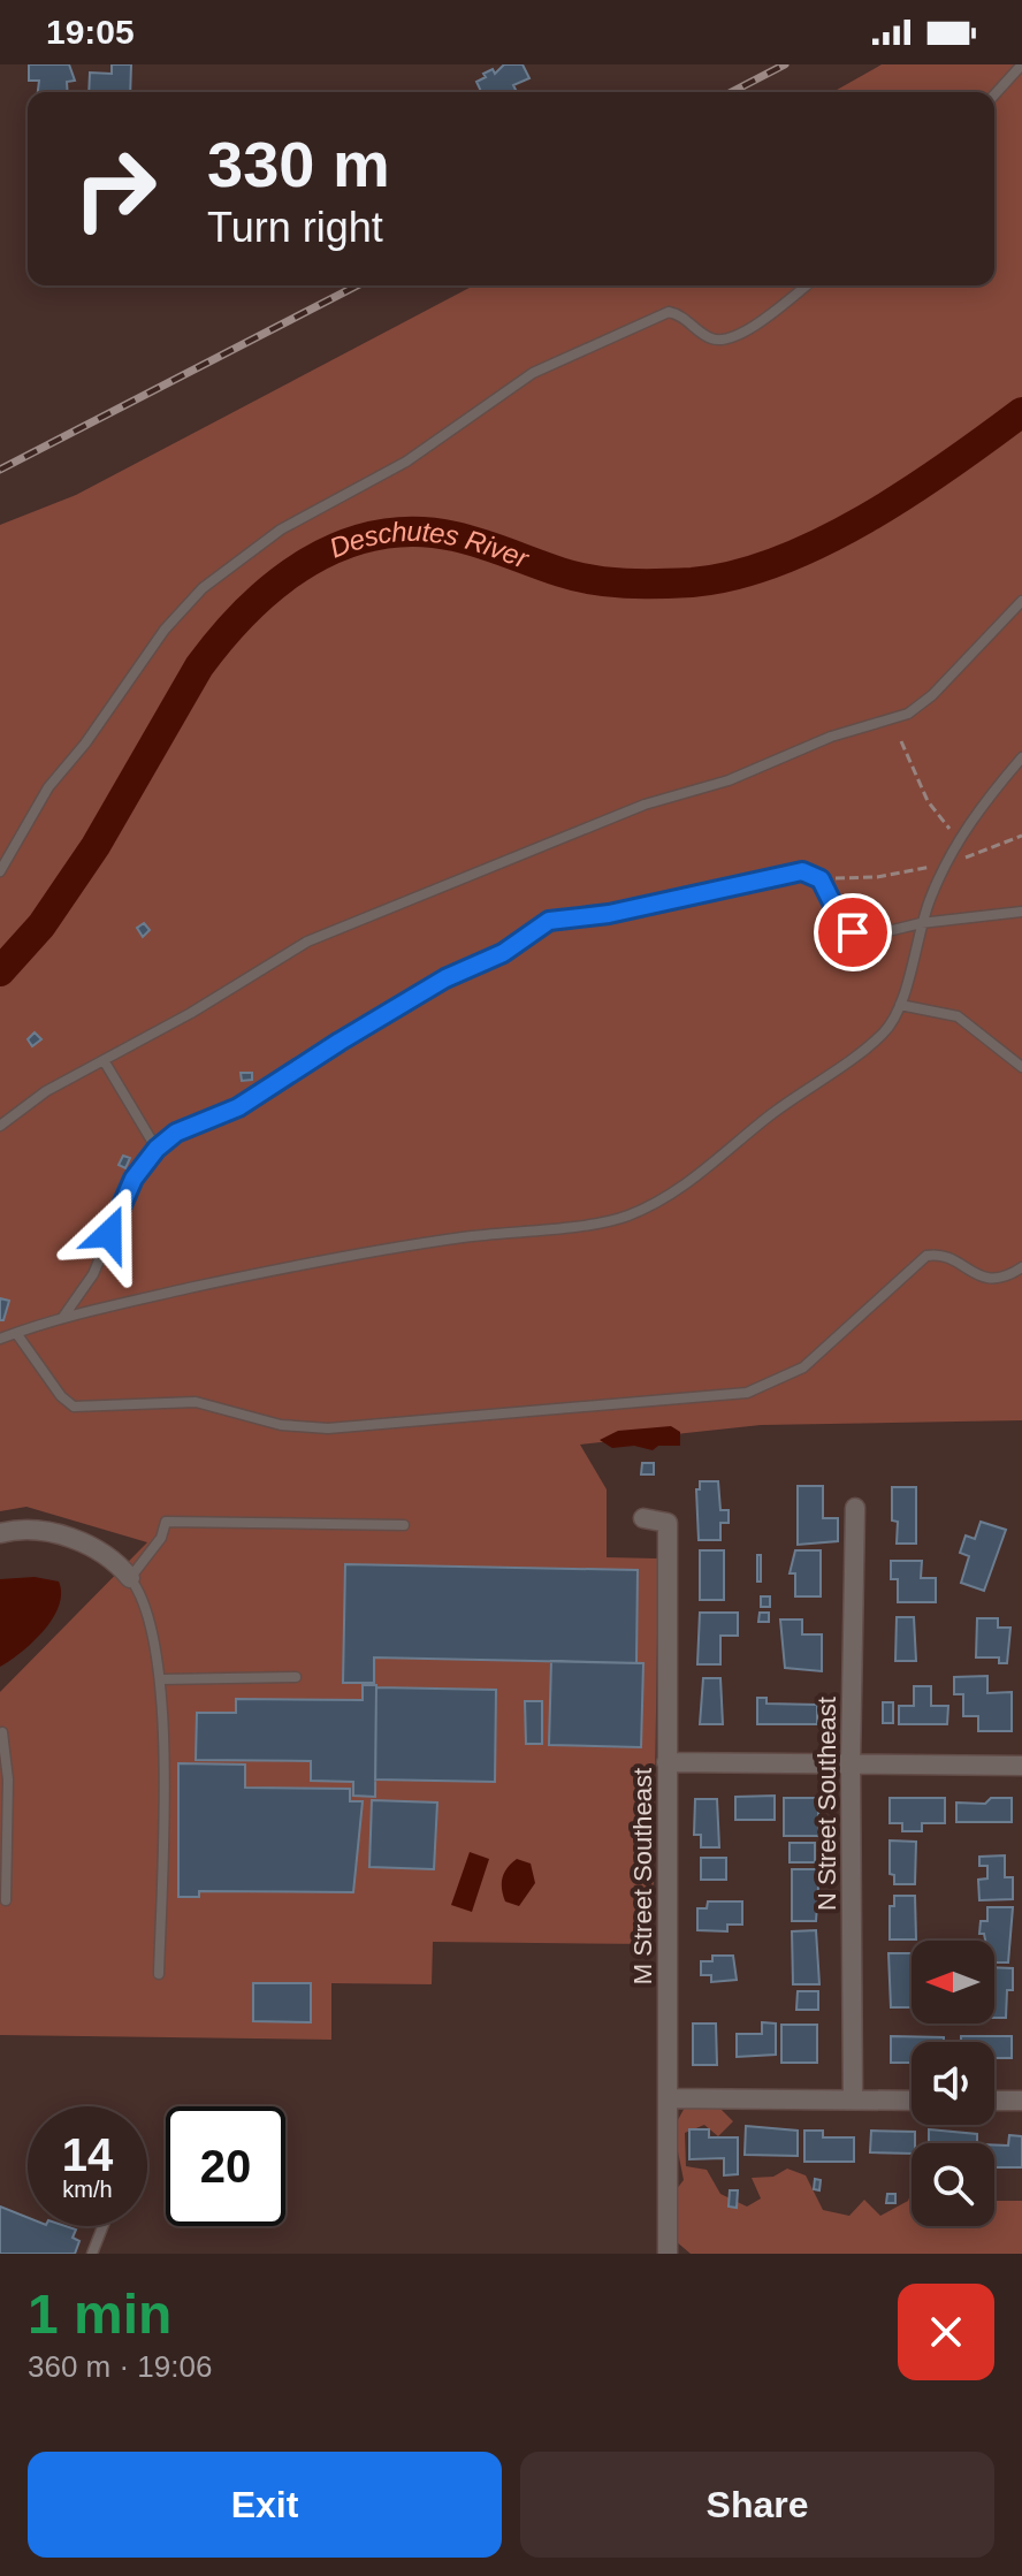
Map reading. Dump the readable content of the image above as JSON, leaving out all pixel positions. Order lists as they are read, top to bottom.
{
  "streets": {
    "street": ["N Street Southeast", "M Street Southeast"]
  },
  "water": ["Deschutes River"],
  "north": "left",
  "page": {
    "status": "19:05",
    "turn": ["330 m", "Turn right"],
    "speed": "14 km/h",
    "limit": "20",
    "heading": ["1 min", "360 m · 19:06"],
    "buttons": ["Exit", "Share"]
  }
}
